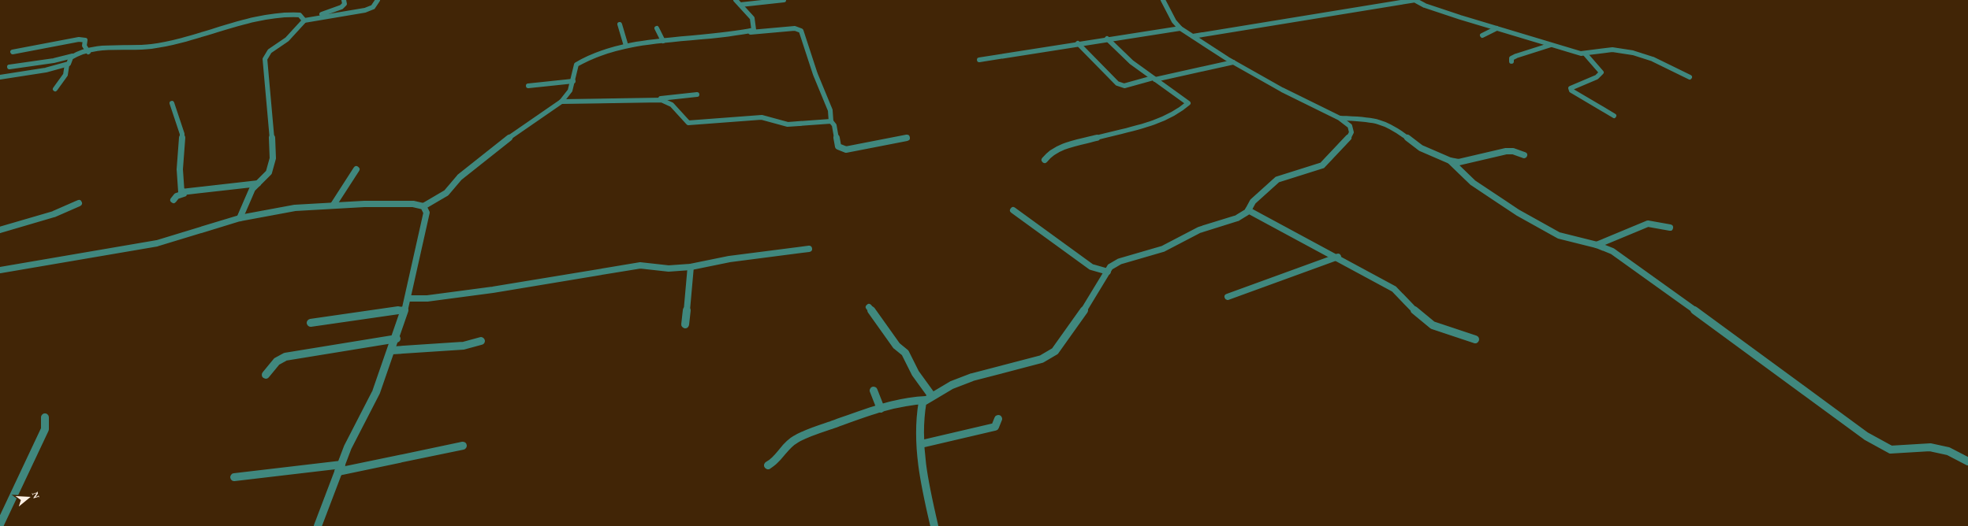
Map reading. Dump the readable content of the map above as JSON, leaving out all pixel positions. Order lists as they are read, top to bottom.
{
  "north": "right"
}
